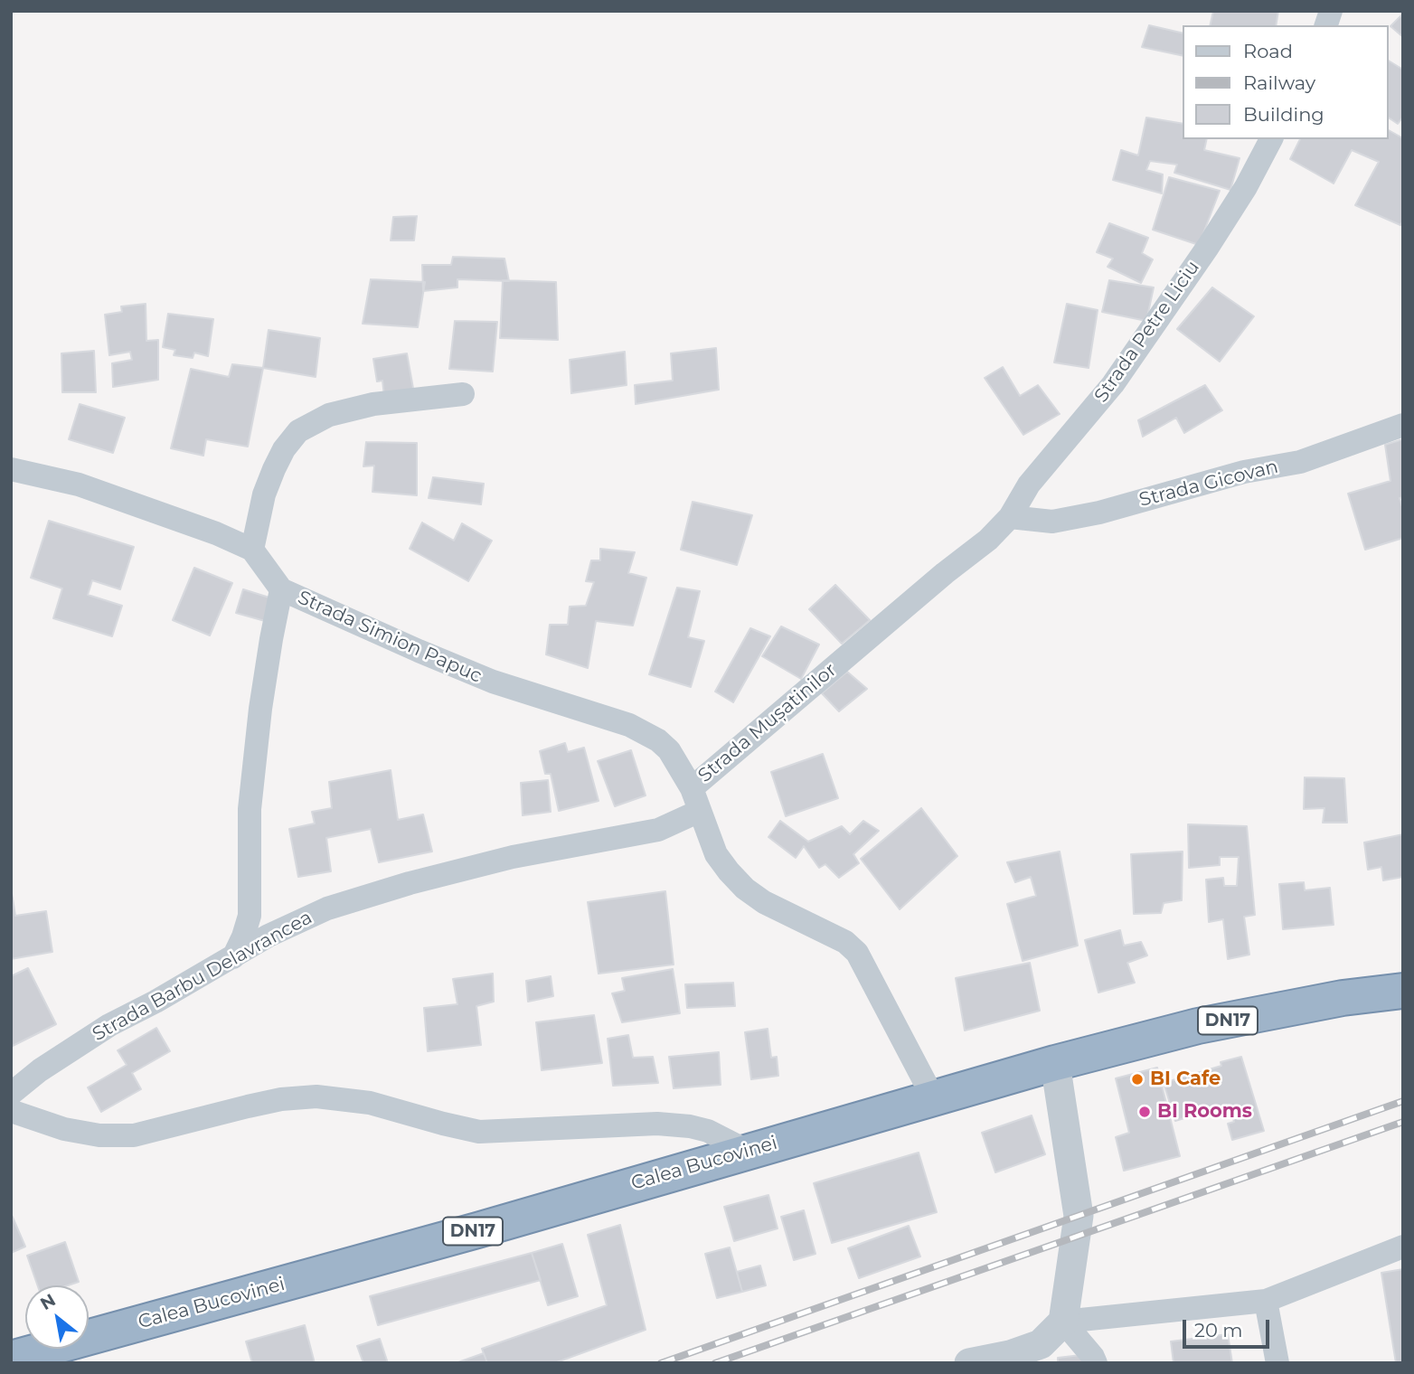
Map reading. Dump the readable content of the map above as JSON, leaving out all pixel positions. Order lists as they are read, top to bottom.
{
  "streets": {
    "highway": ["DN17", "Calea Bucovinei"],
    "street": [
      "Strada Petre Liciu",
      "Strada Gicovan",
      "Strada Simion Papuc",
      "Strada Mușatinilor",
      "Strada Barbu Delavrancea"
    ]
  },
  "crossings": [
    ["Strada Petre Liciu", "Strada Gicovan"],
    ["Strada Petre Liciu", "Strada Mușatinilor"],
    ["Strada Gicovan", "Strada Mușatinilor"],
    ["Strada Simion Papuc", "Strada Mușatinilor"],
    ["Strada Mușatinilor", "Strada Barbu Delavrancea"],
    ["Strada Mușatinilor", "Calea Bucovinei"]
  ],
  "places": ["BI Cafe", "BI Rooms"],
  "legend": ["Road", "Railway", "Building"],
  "scale_bar": "20 m",
  "north": "top left"
}
